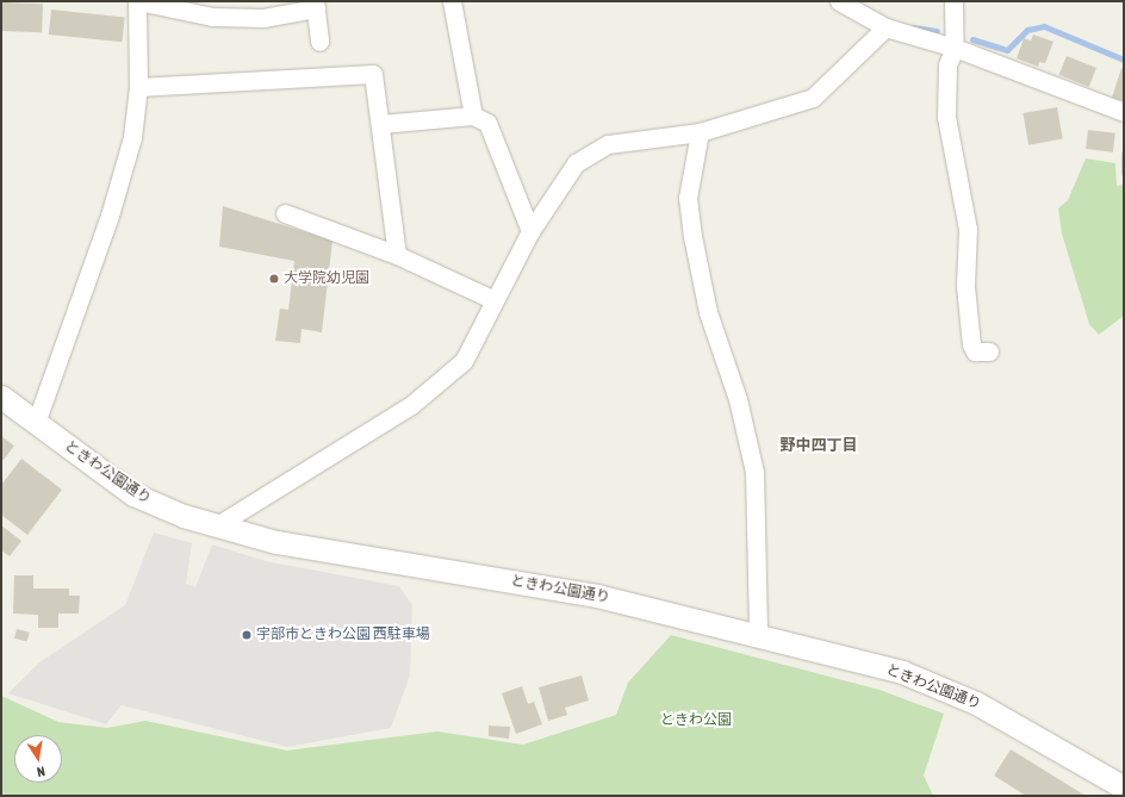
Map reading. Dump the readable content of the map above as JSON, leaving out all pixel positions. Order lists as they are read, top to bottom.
{
  "streets": {
    "street": ["ときわ公園通り"]
  },
  "districts": ["野中四丁目"],
  "parks": ["ときわ公園"],
  "places": ["大学院幼児園", "宇部市ときわ公園 西駐車場"],
  "north": "bottom"
}
